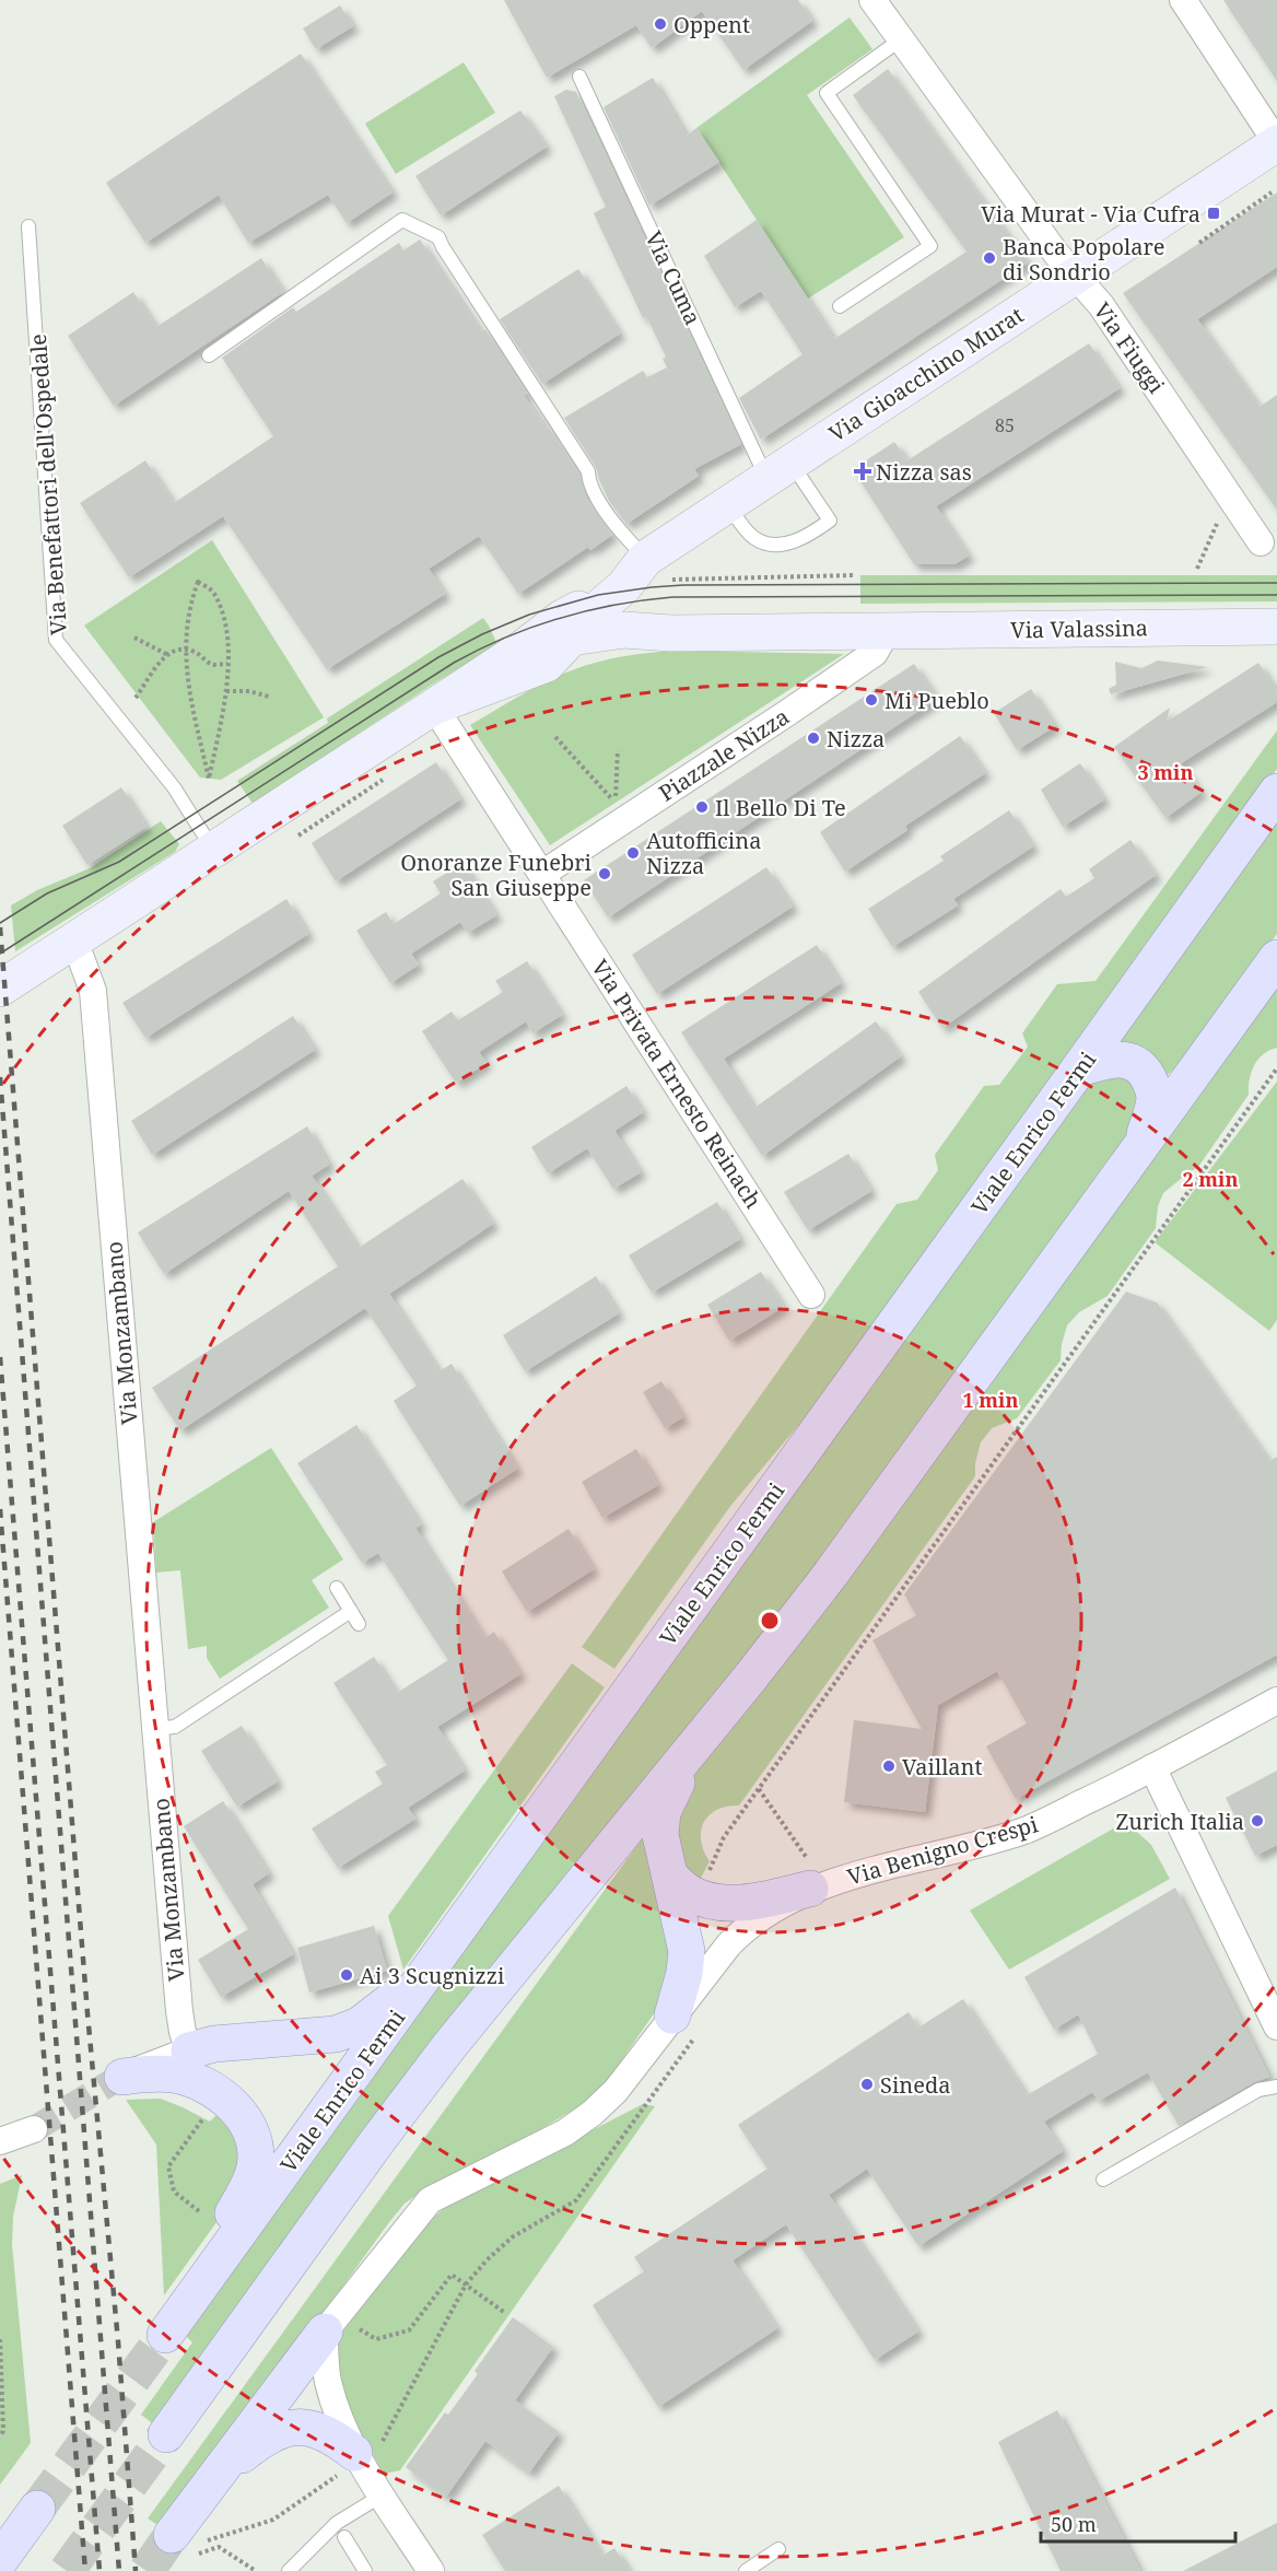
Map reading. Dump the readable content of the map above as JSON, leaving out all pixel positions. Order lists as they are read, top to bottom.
{
  "streets": {
    "main road": ["Via Gioacchino Murat", "Via Valassina", "Viale Enrico Fermi"],
    "street": [
      "Via Fiuggi",
      "Piazzale Nizza",
      "Via Privata Ernesto Reinach",
      "Via Monzambano",
      "Via Benigno Crespi"
    ],
    "lane": ["Via Cuma", "Via Benefattori dell'Ospedale"]
  },
  "crossings": [
    ["Via Cuma", "Via Gioacchino Murat"],
    ["Via Fiuggi", "Via Gioacchino Murat"],
    ["Via Valassina", "Piazzale Nizza"],
    ["Piazzale Nizza", "Via Privata Ernesto Reinach"]
  ],
  "places": {
    "other": [
      "Oppent",
      "Banca Popolare di Sondrio",
      "Mi Pueblo",
      "Nizza",
      "Il Bello Di Te",
      "Autofficina Nizza",
      "Onoranze Funebri San Giuseppe",
      "Vaillant",
      "Zurich Italia",
      "Ai 3 Scugnizzi",
      "Sineda"
    ],
    "transit": ["Via Murat - Via Cufra"],
    "health": ["Nizza sas"]
  },
  "house_numbers": ["85"],
  "scale_bar": "50 m",
  "rings": ["3 min", "2 min", "1 min"]
}
